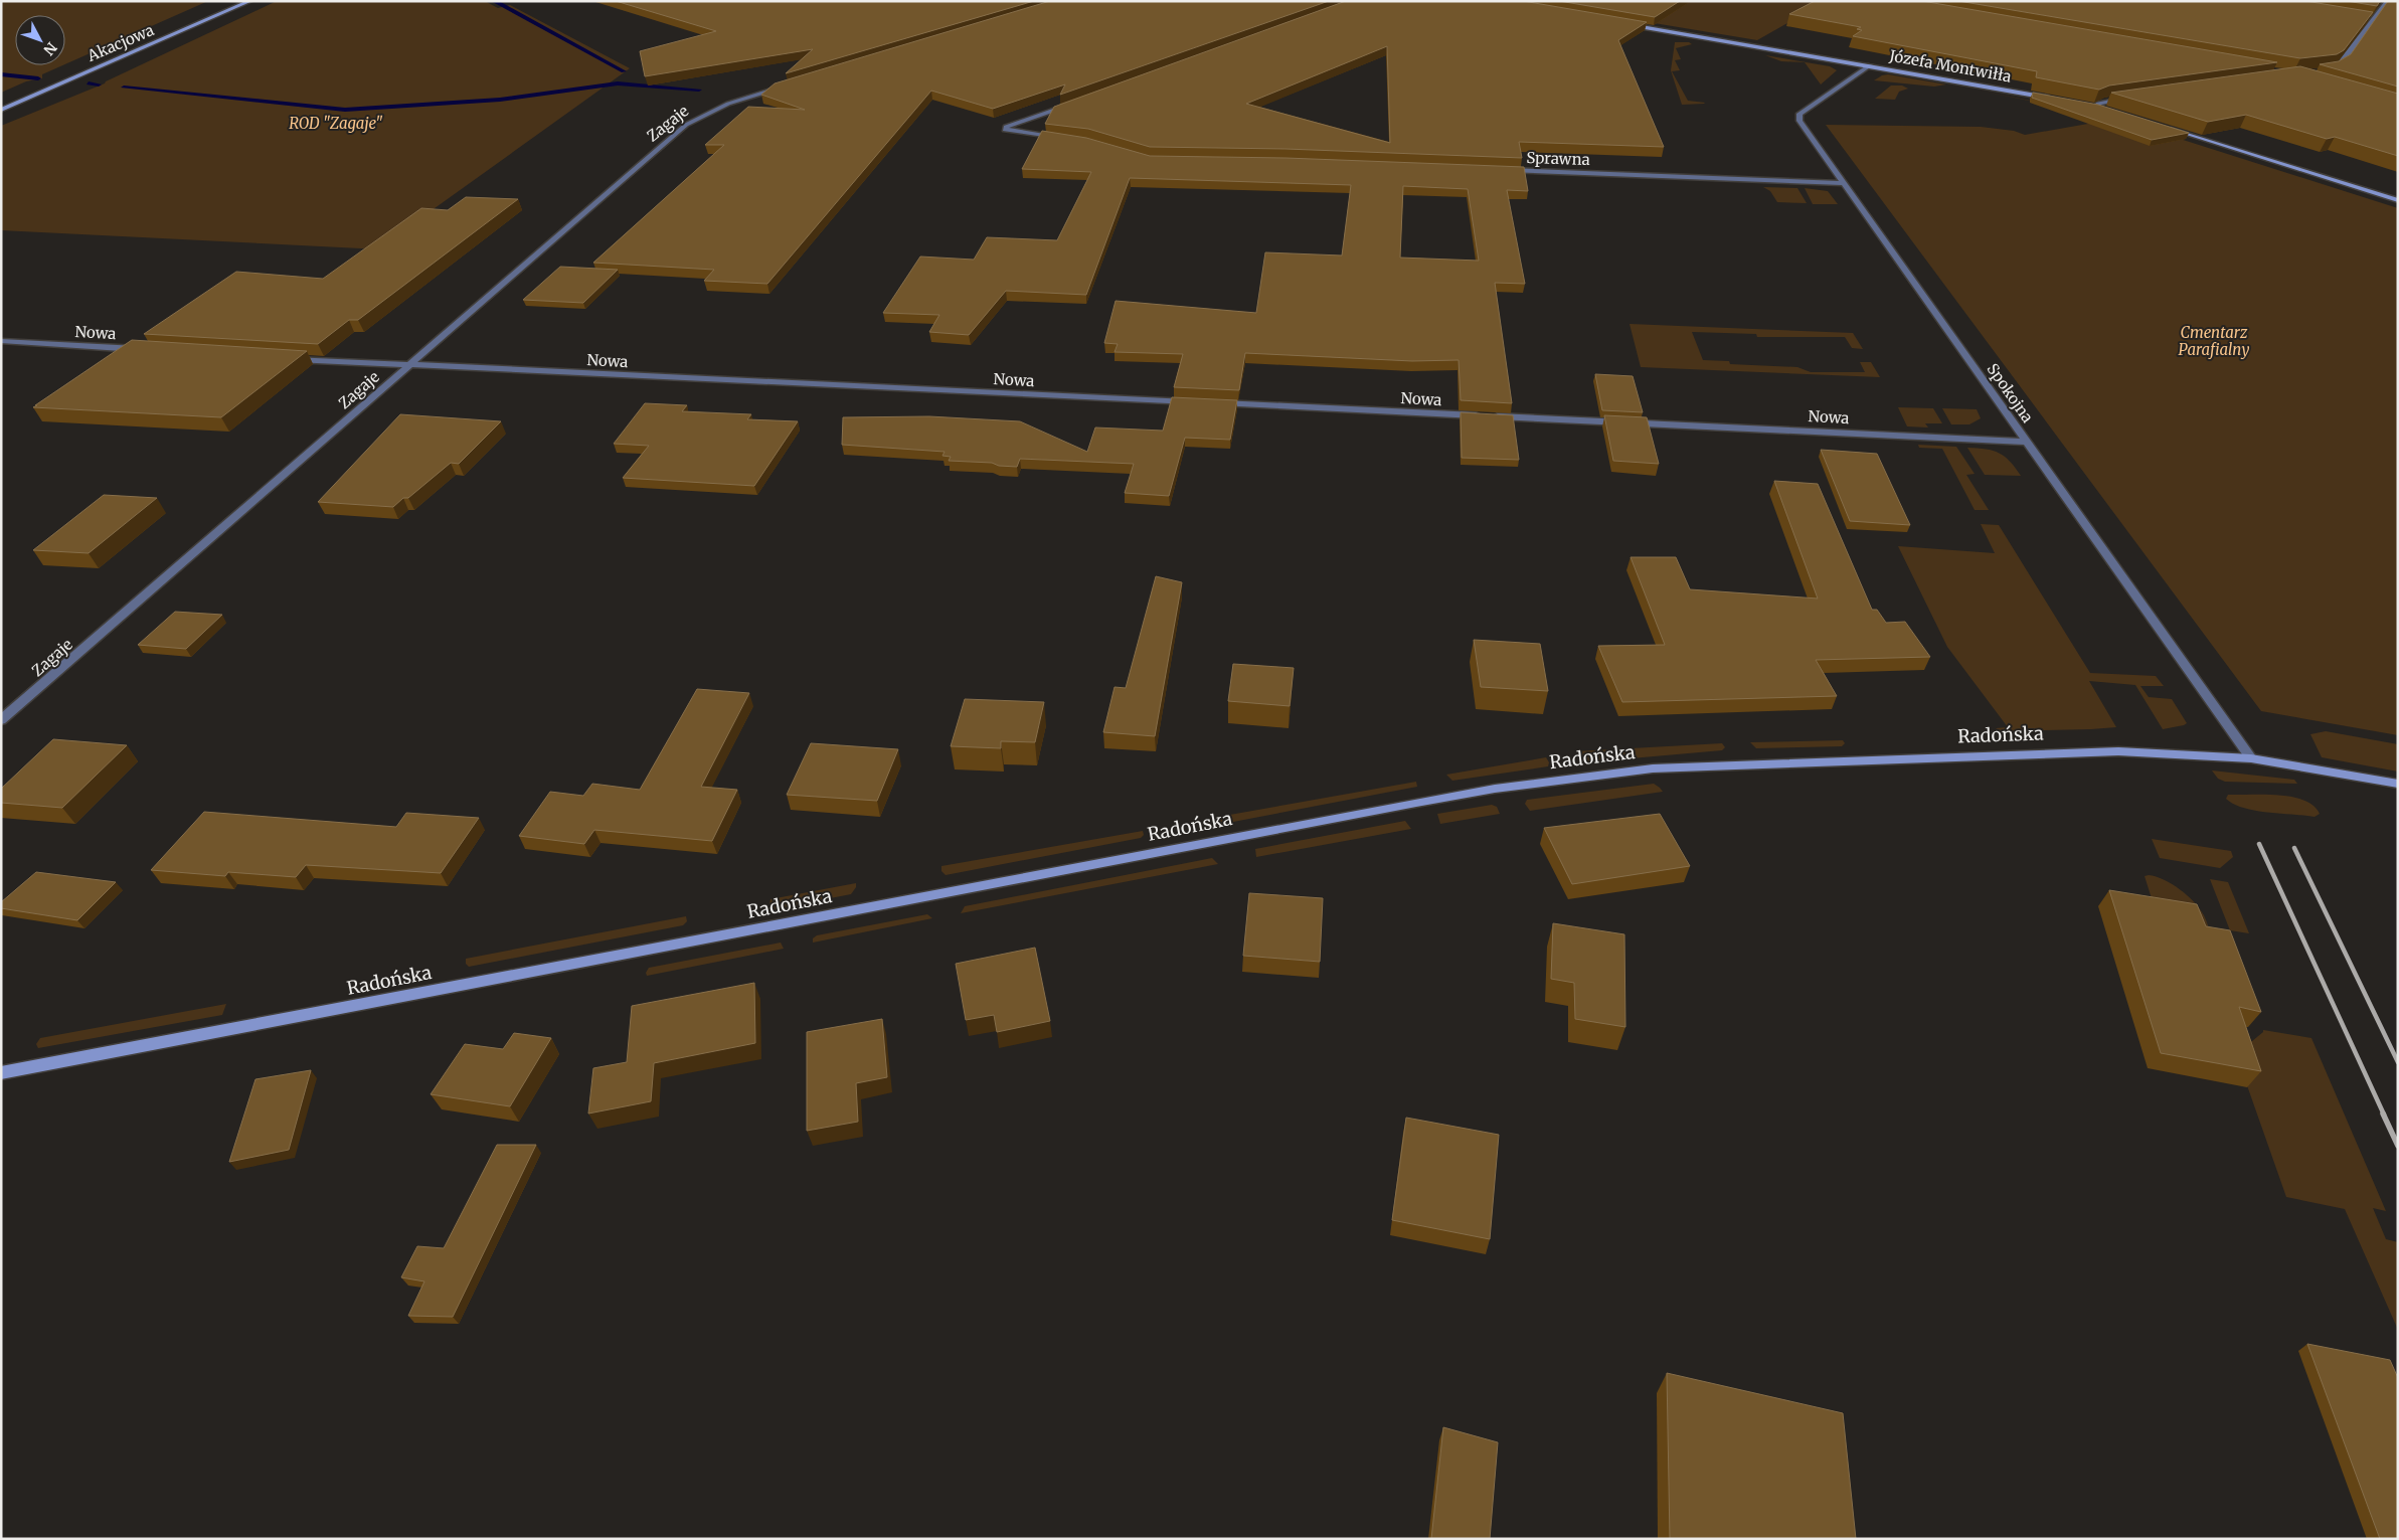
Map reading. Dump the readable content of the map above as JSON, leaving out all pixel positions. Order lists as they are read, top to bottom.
{
  "streets": {
    "street": [
      "Akacjowa",
      "Józefa Montwiłła",
      "Zagaje",
      "Sprawna",
      "Nowa",
      "Spokojna",
      "Radońska"
    ]
  },
  "crossings": [
    ["Józefa Montwiłła", "Spokojna"],
    ["Zagaje", "Nowa"],
    ["Sprawna", "Spokojna"],
    ["Nowa", "Spokojna"],
    ["Spokojna", "Radońska"]
  ],
  "parks": ["ROD \"Zagaje\"", "Cmentarz Parafialny"],
  "north": "bottom right"
}
